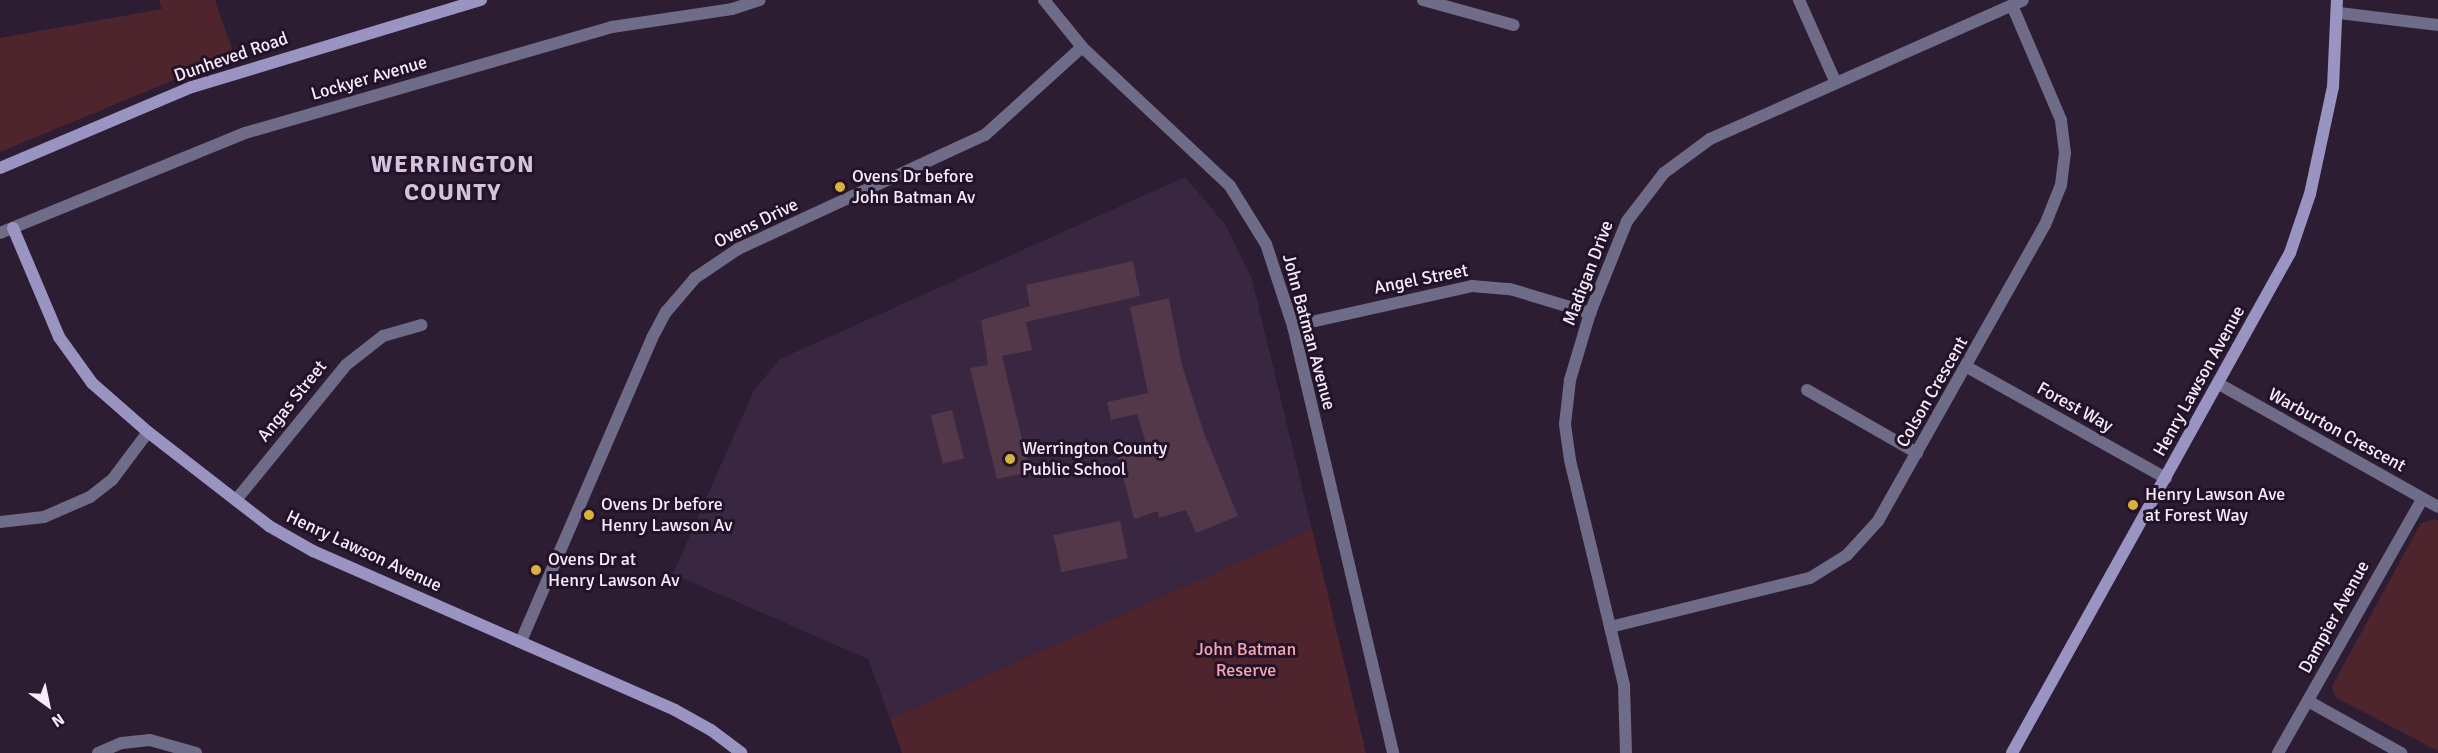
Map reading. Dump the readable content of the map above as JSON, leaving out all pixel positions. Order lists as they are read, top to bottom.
{
  "streets": {
    "street": [
      "Dunheved Road",
      "Lockyer Avenue",
      "Ovens Drive",
      "Madigan Drive",
      "Angel Street",
      "John Batman Avenue",
      "Henry Lawson Avenue",
      "Colson Crescent",
      "Angas Street",
      "Forest Way",
      "Warburton Crescent",
      "Dampier Avenue"
    ]
  },
  "crossings": [
    ["Lockyer Avenue", "Henry Lawson Avenue"],
    ["Ovens Drive", "John Batman Avenue"],
    ["Ovens Drive", "Henry Lawson Avenue"],
    ["Madigan Drive", "Angel Street"],
    ["Madigan Drive", "Colson Crescent"],
    ["Angel Street", "John Batman Avenue"],
    ["Henry Lawson Avenue", "Angas Street"],
    ["Henry Lawson Avenue", "Forest Way"],
    ["Henry Lawson Avenue", "Warburton Crescent"],
    ["Colson Crescent", "Forest Way"],
    ["Warburton Crescent", "Dampier Avenue"]
  ],
  "districts": ["WERRINGTON COUNTY"],
  "parks": ["John Batman Reserve"],
  "places": [
    "Ovens Dr before John Batman Av",
    "Werrington County Public School",
    "Henry Lawson Ave at Forest Way",
    "Ovens Dr before Henry Lawson Av",
    "Ovens Dr at Henry Lawson Av"
  ],
  "north": "bottom right"
}
